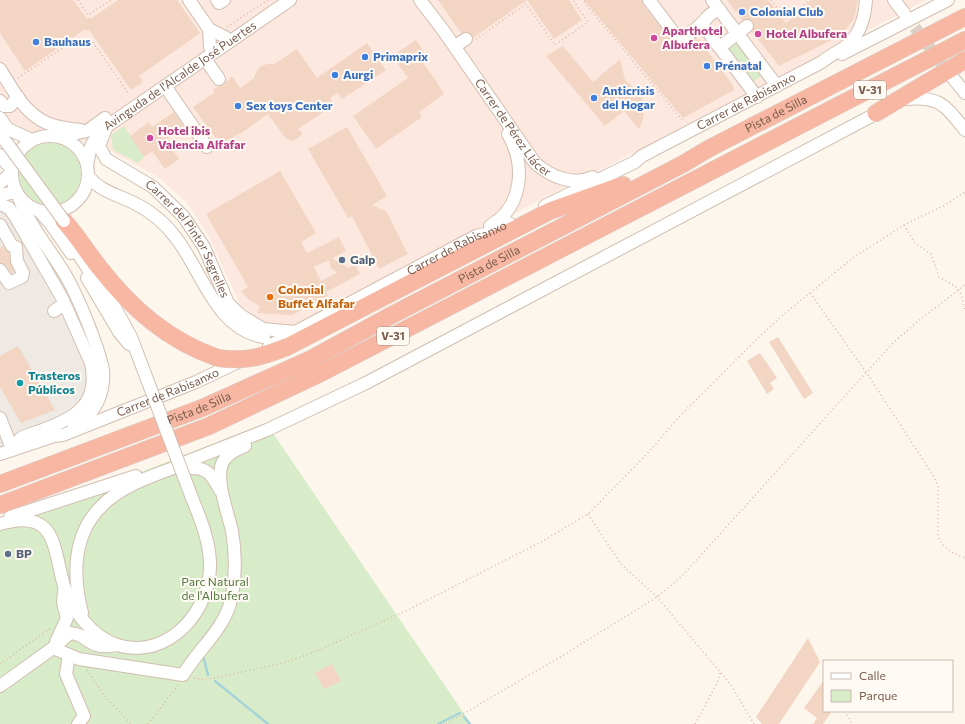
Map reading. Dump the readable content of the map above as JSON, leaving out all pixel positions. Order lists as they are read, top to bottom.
{
  "streets": {
    "highway": ["V-31", "Pista de Silla"],
    "street": [
      "Avinguda de l'Alcalde José Puertes",
      "Carrer de Rabisanxo",
      "Carrer de Pérez Llácer",
      "Carrer del Pintor Segrelles"
    ]
  },
  "crossings": [
    ["Avinguda de l'Alcalde José Puertes", "Carrer del Pintor Segrelles"],
    ["Carrer de Rabisanxo", "Carrer de Pérez Llácer"],
    ["Carrer de Rabisanxo", "Carrer del Pintor Segrelles"]
  ],
  "parks": ["Parc Natural de l'Albufera"],
  "places": [
    "Colonial Club",
    "Hotel Albufera",
    "Aparthotel Albufera",
    "Bauhaus",
    "Primaprix",
    "Prénatal",
    "Aurgi",
    "Anticrisis del Hogar",
    "Sex toys Center",
    "Hotel ibis Valencia Alfafar",
    "Galp",
    "Colonial Buffet Alfafar",
    "Trasteros Públicos",
    "BP"
  ],
  "legend": ["Calle", "Parque"]
}
